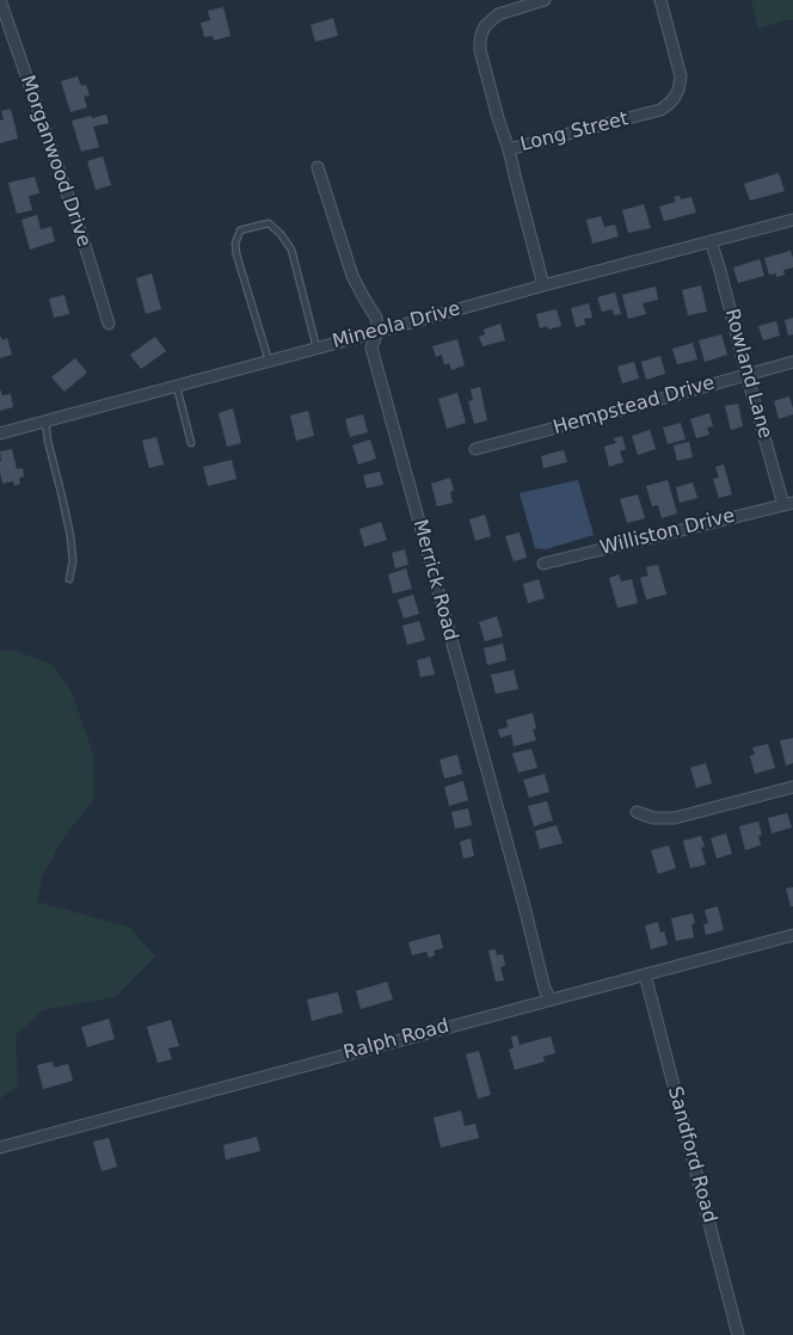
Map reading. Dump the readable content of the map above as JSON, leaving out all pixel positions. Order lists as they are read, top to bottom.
{
  "streets": {
    "street": [
      "Long Street",
      "Morganwood Drive",
      "Mineola Drive",
      "Rowland Lane",
      "Hempstead Drive",
      "Williston Drive",
      "Merrick Road",
      "Ralph Road",
      "Sandford Road"
    ]
  },
  "crossings": [
    ["Long Street", "Mineola Drive"],
    ["Mineola Drive", "Rowland Lane"],
    ["Mineola Drive", "Merrick Road"],
    ["Rowland Lane", "Hempstead Drive"],
    ["Rowland Lane", "Williston Drive"],
    ["Merrick Road", "Ralph Road"],
    ["Ralph Road", "Sandford Road"]
  ]
}
